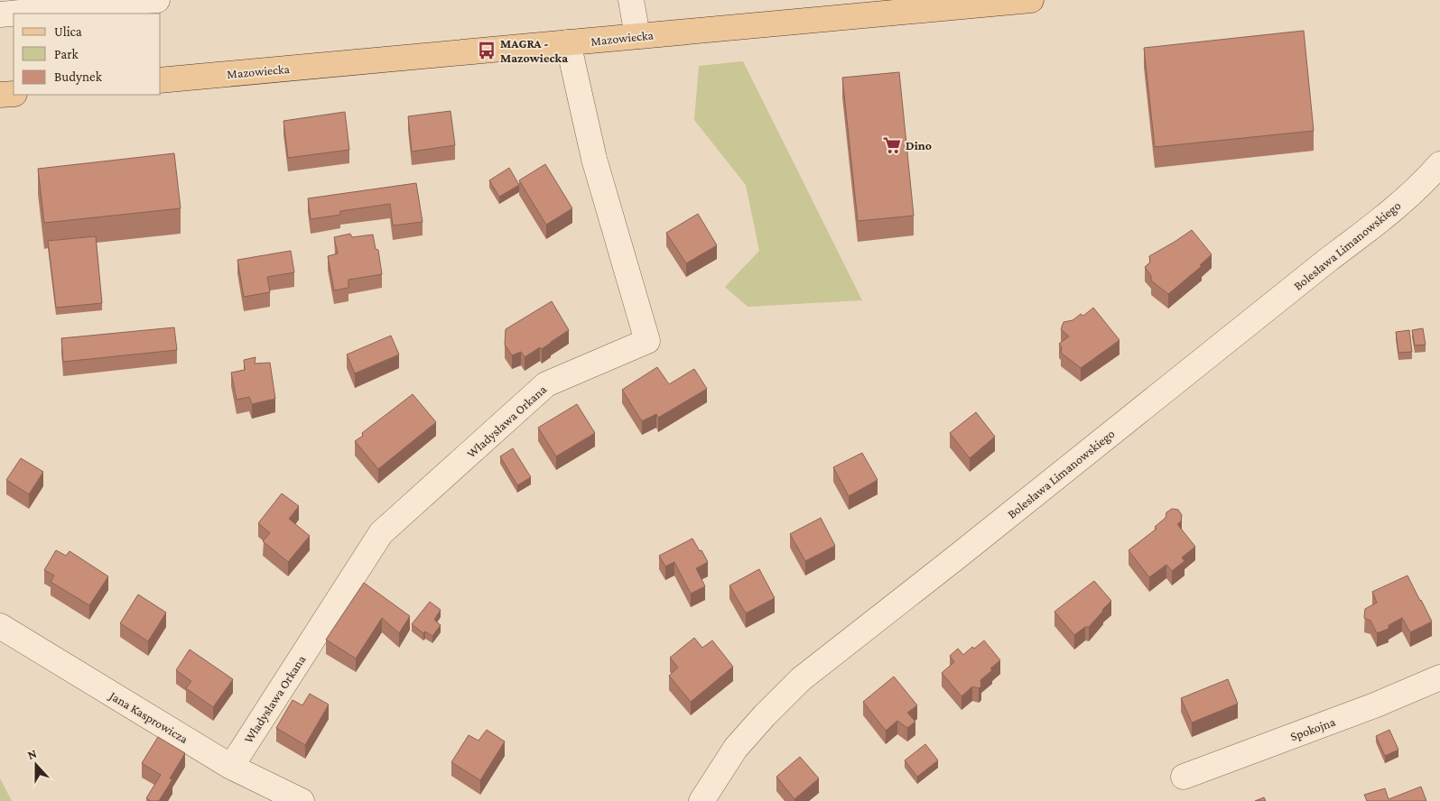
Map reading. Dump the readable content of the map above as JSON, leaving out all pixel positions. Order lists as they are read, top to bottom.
{
  "streets": {
    "main road": ["Mazowiecka"],
    "street": [
      "Bolesława Limanowskiego",
      "Władysława Orkana",
      "Jana Kasprowicza",
      "Spokojna"
    ]
  },
  "crossings": [
    ["Mazowiecka", "Władysława Orkana"],
    ["Władysława Orkana", "Jana Kasprowicza"]
  ],
  "places": {
    "bus stop": ["MAGRA - Mazowiecka"],
    "supermarket": ["Dino"]
  },
  "legend": ["Ulica", "Park", "Budynek"],
  "north": "top"
}
